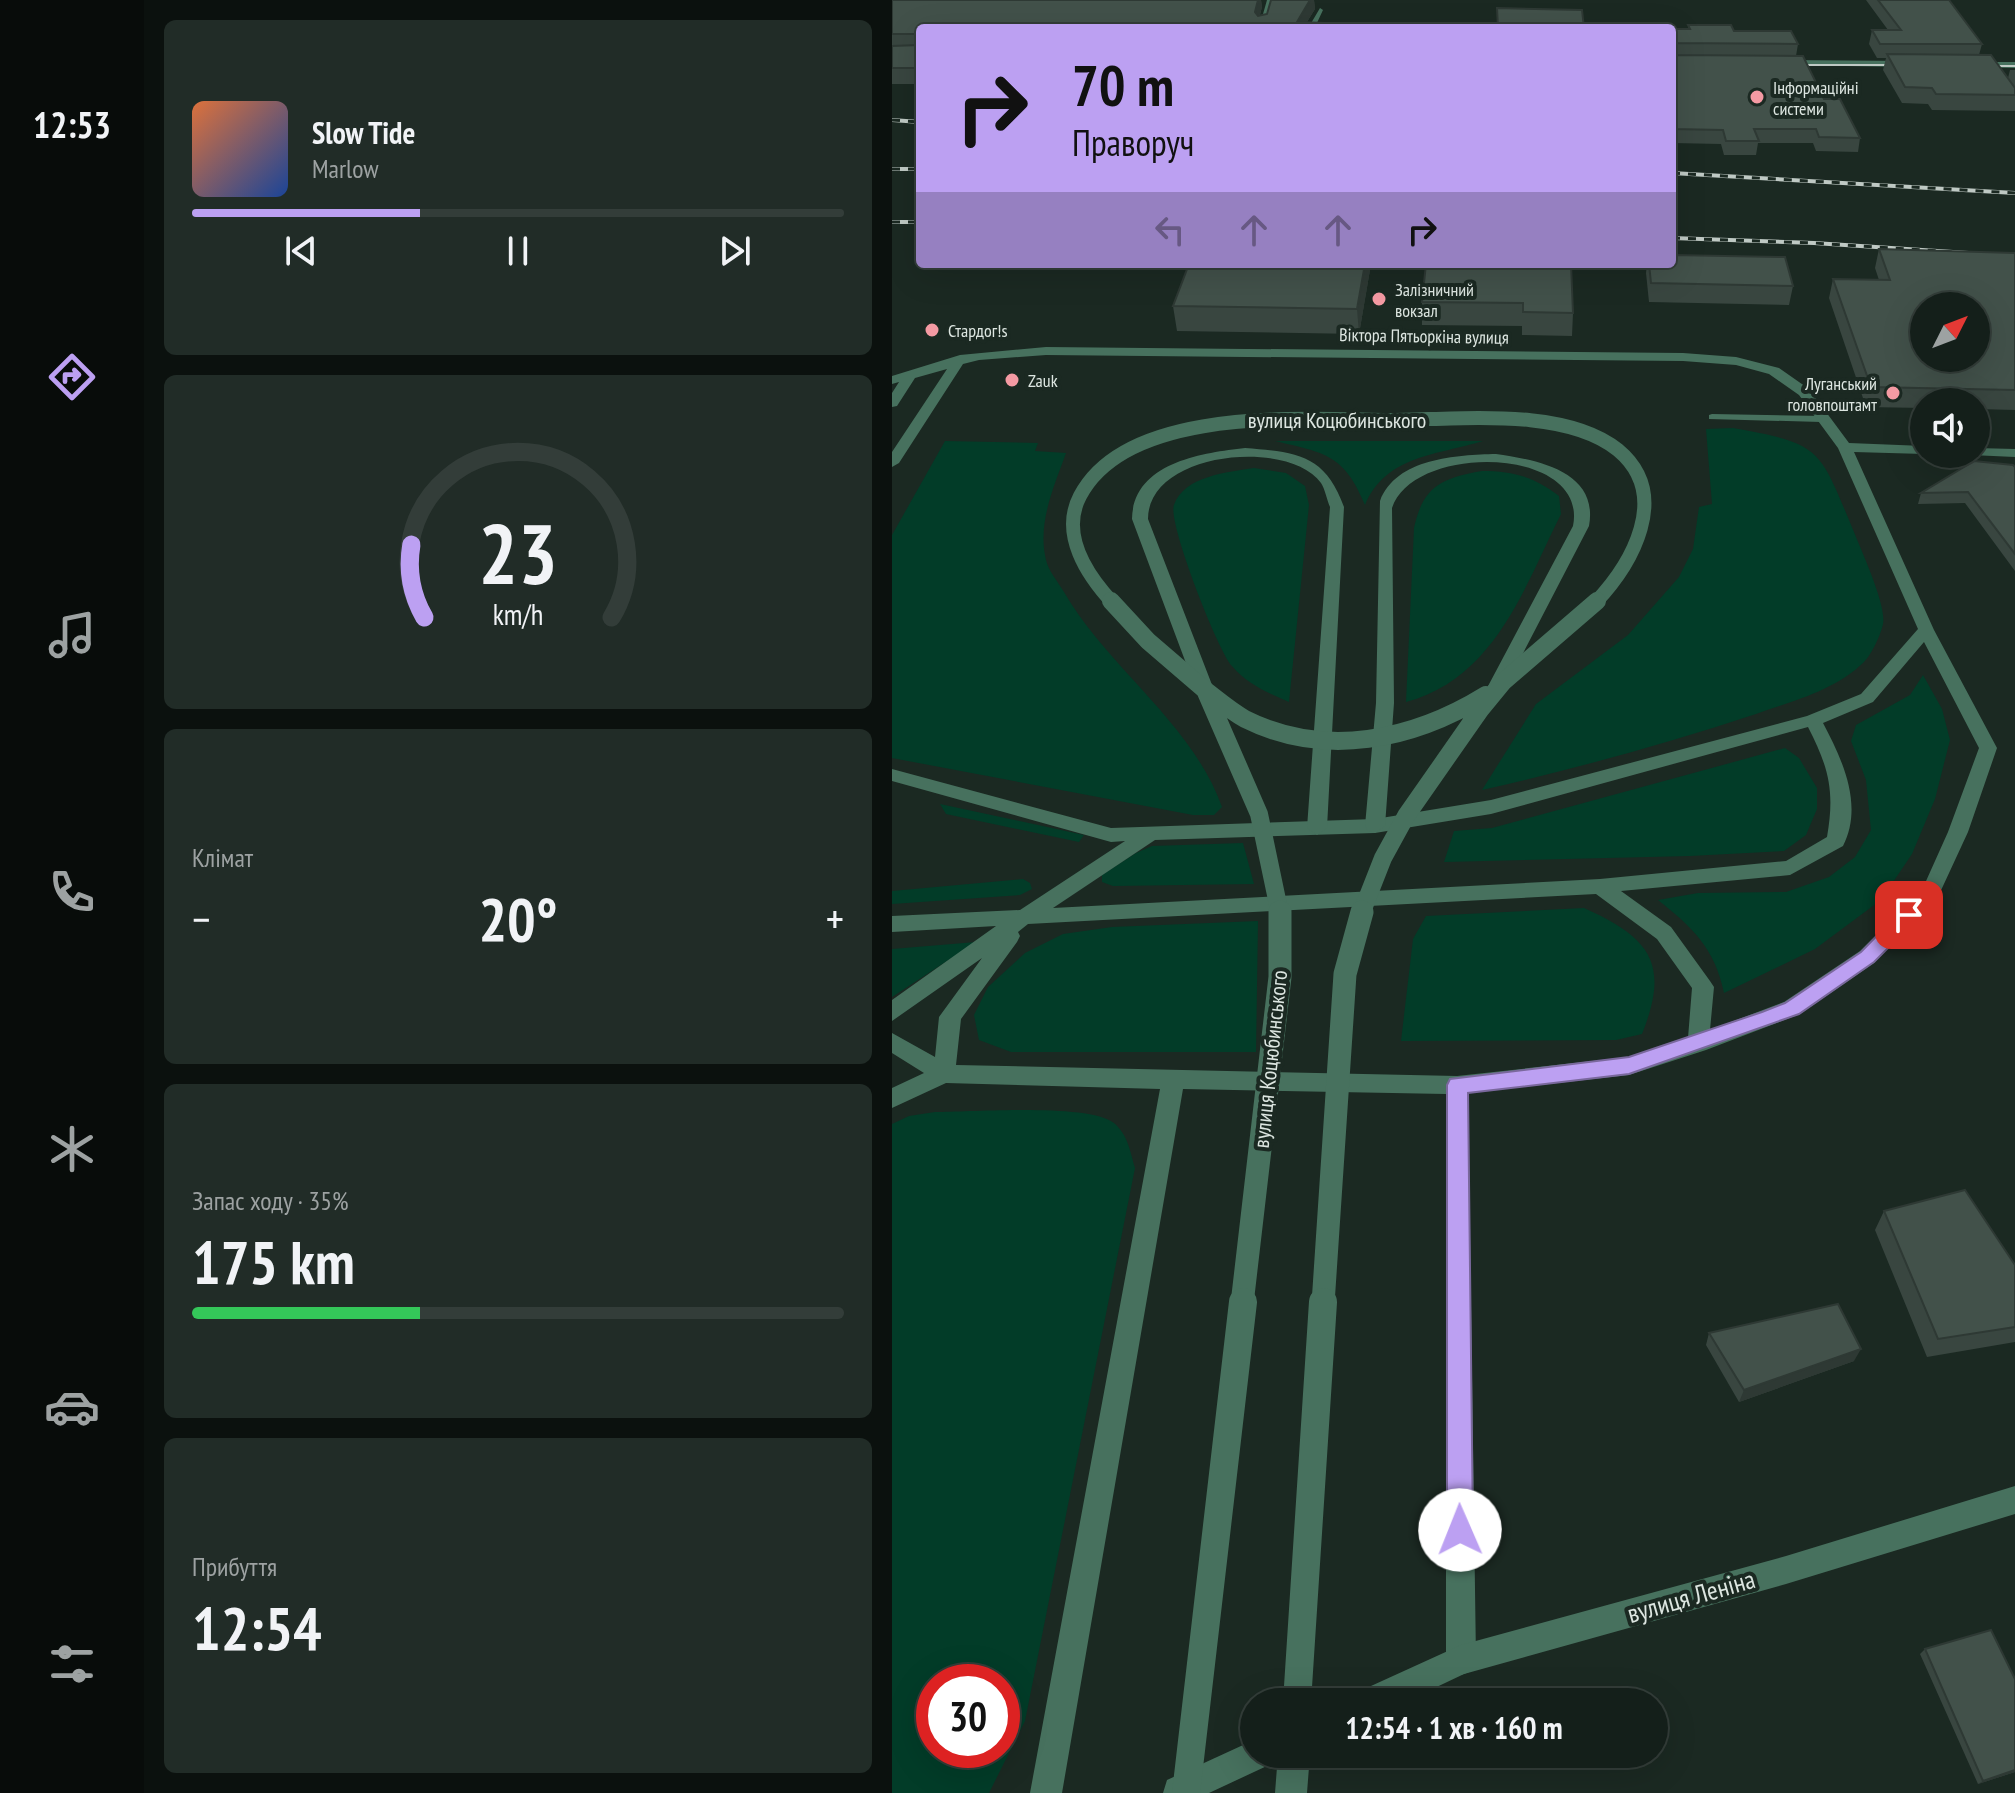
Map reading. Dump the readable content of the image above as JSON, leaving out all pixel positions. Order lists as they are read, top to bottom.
{
  "streets": {
    "street": ["Віктора Пятьоркіна вулиця", "вулиця Коцюбинського", "вулиця Леніна"]
  },
  "places": [
    "Інформаційні системи",
    "Залізничний вокзал",
    "Стардог!s",
    "Zauk",
    "Луганський головпоштамт"
  ],
  "north": "top right",
  "page": {
    "tabs": "12:53",
    "turn": ["70 m", "Праворуч"],
    "song": ["Slow Tide", "Marlow"],
    "tile": [
      "Клімат",
      ["Запас ходу · 35%", "175 km"],
      ["Прибуття", "12:54"]
    ],
    "heat": ["−", "20°", "+"],
    "limit": "30",
    "trip": "12:54 · 1 хв · 160 m",
    "gauge": ["23", "km/h"]
  }
}
